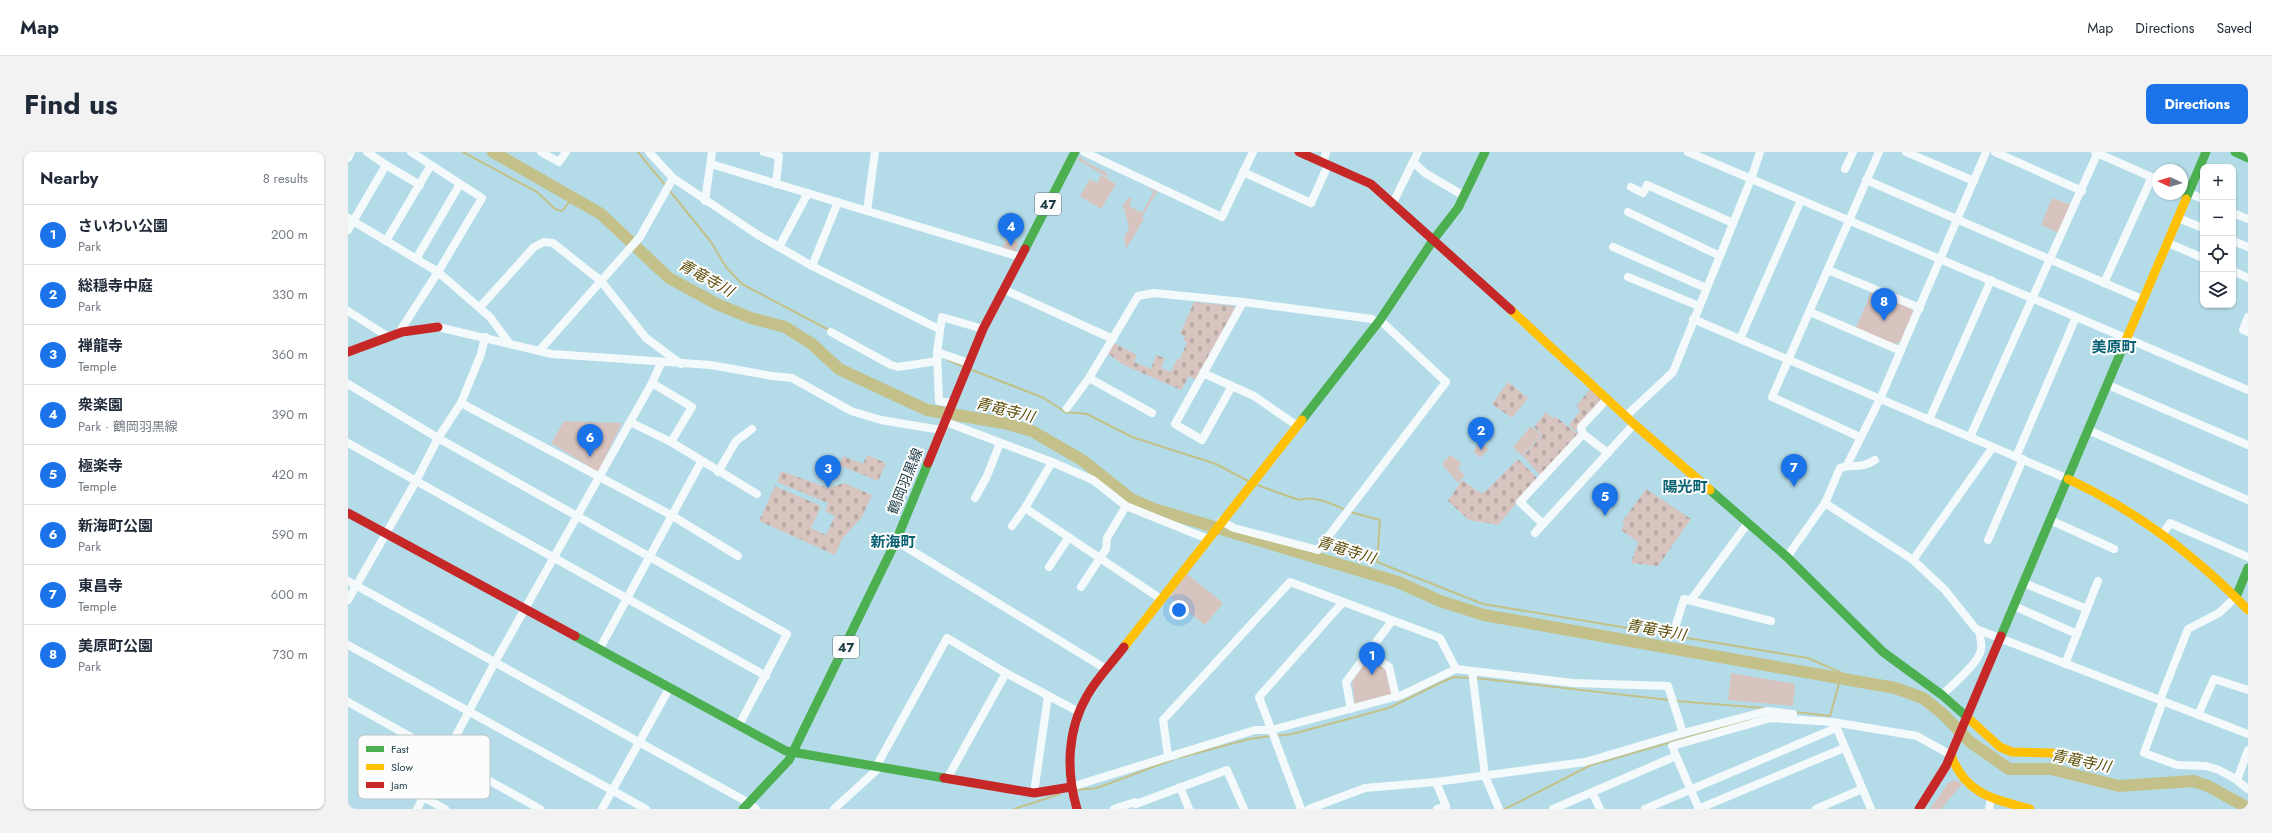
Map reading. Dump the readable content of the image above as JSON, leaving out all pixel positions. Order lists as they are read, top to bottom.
{
  "streets": {
    "street": ["47", "鶴岡羽黒線"]
  },
  "districts": ["美原町", "陽光町", "新海町"],
  "water": ["青竜寺川"],
  "legend": ["Fast", "Slow", "Jam"],
  "north": "left",
  "page": {
    "header": "Map",
    "nav": ["Map", "Directions", "Saved"],
    "title": "Find us",
    "buttons": "Directions",
    "heading": ["Nearby", "8 results"],
    "map_buttons": ["+", "−"],
    "list": [
      {
        "mark": "1",
        "name": "さいわい公園",
        "note": "Park",
        "value": "200 m"
      },
      {
        "mark": "2",
        "name": "総穏寺中庭",
        "note": "Park",
        "value": "330 m"
      },
      {
        "mark": "3",
        "name": "禅龍寺",
        "note": "Temple",
        "value": "360 m"
      },
      {
        "mark": "4",
        "name": "衆楽園",
        "note": "Park · 鶴岡羽黒線",
        "value": "390 m"
      },
      {
        "mark": "5",
        "name": "極楽寺",
        "note": "Temple",
        "value": "420 m"
      },
      {
        "mark": "6",
        "name": "新海町公園",
        "note": "Park",
        "value": "590 m"
      },
      {
        "mark": "7",
        "name": "東昌寺",
        "note": "Temple",
        "value": "600 m"
      },
      {
        "mark": "8",
        "name": "美原町公園",
        "note": "Park",
        "value": "730 m"
      }
    ],
    "pins": [
      "4",
      "8",
      "2",
      "6",
      "7",
      "3",
      "5",
      "1"
    ]
  }
}
